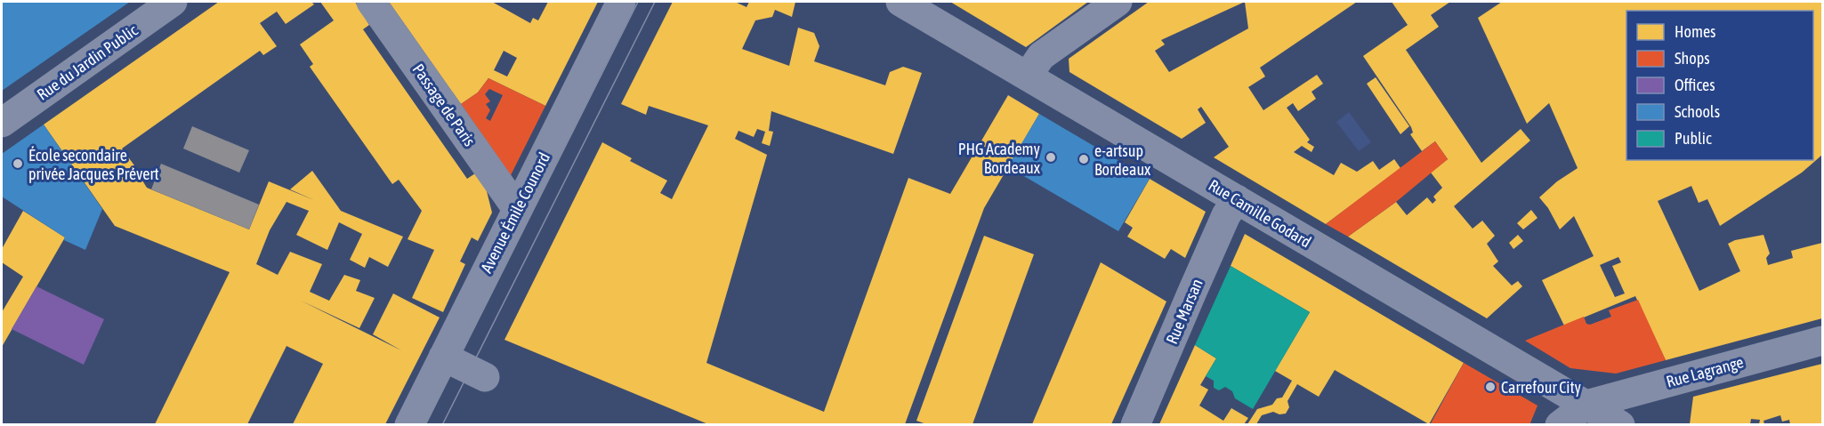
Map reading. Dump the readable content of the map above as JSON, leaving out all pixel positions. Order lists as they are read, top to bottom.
{
  "streets": {
    "street": [
      "Rue du Jardin Public",
      "Passage de Paris",
      "Avenue Émile Counord",
      "Rue Camille Godard",
      "Rue Marsan",
      "Rue Lagrange"
    ]
  },
  "crossings": [
    ["Passage de Paris", "Avenue Émile Counord"],
    ["Rue Camille Godard", "Rue Marsan"],
    ["Rue Camille Godard", "Rue Lagrange"]
  ],
  "places": [
    "PHG Academy Bordeaux",
    "e-artsup Bordeaux",
    "École secondaire privée Jacques Prévert",
    "Carrefour City"
  ],
  "legend": [
    "Homes",
    "Shops",
    "Offices",
    "Schools",
    "Public"
  ]
}
